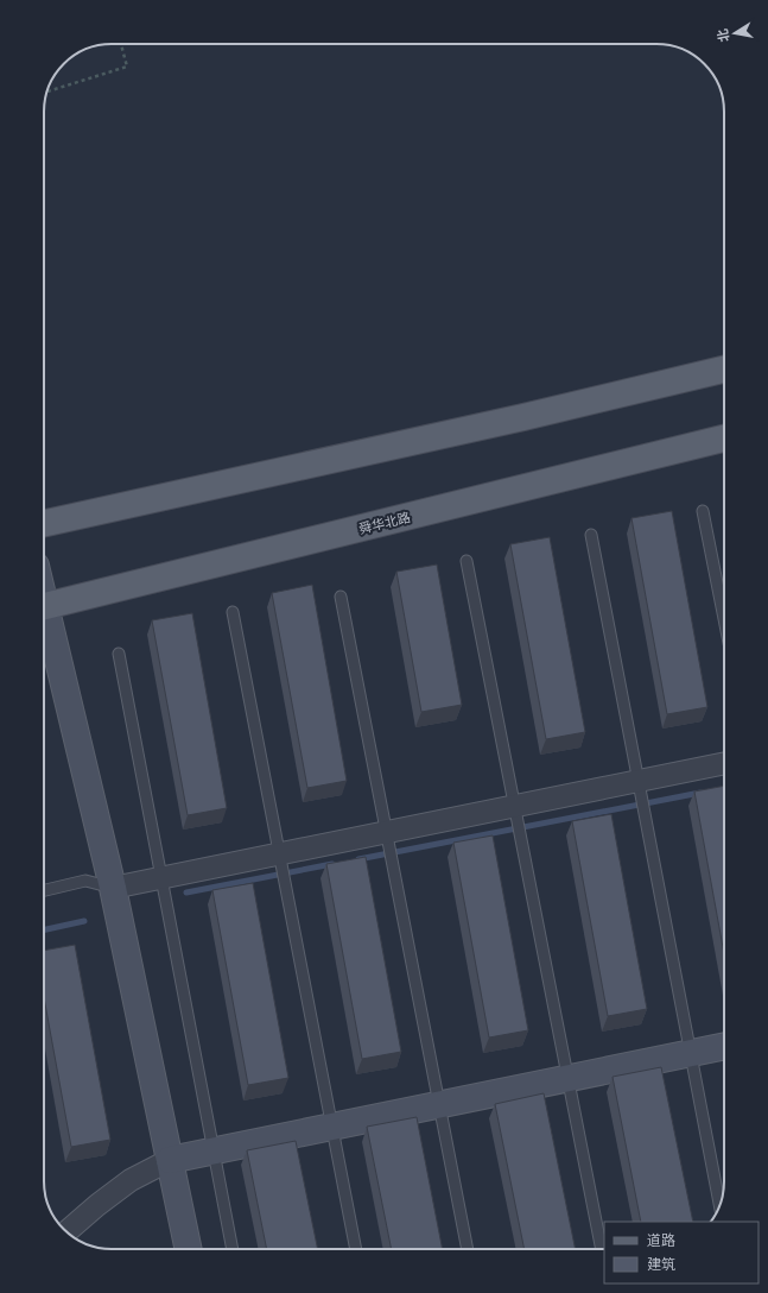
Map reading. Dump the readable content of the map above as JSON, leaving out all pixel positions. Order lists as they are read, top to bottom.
{
  "streets": {
    "main road": ["舜华北路"]
  },
  "legend": ["道路", "建筑"],
  "north": "left"
}
